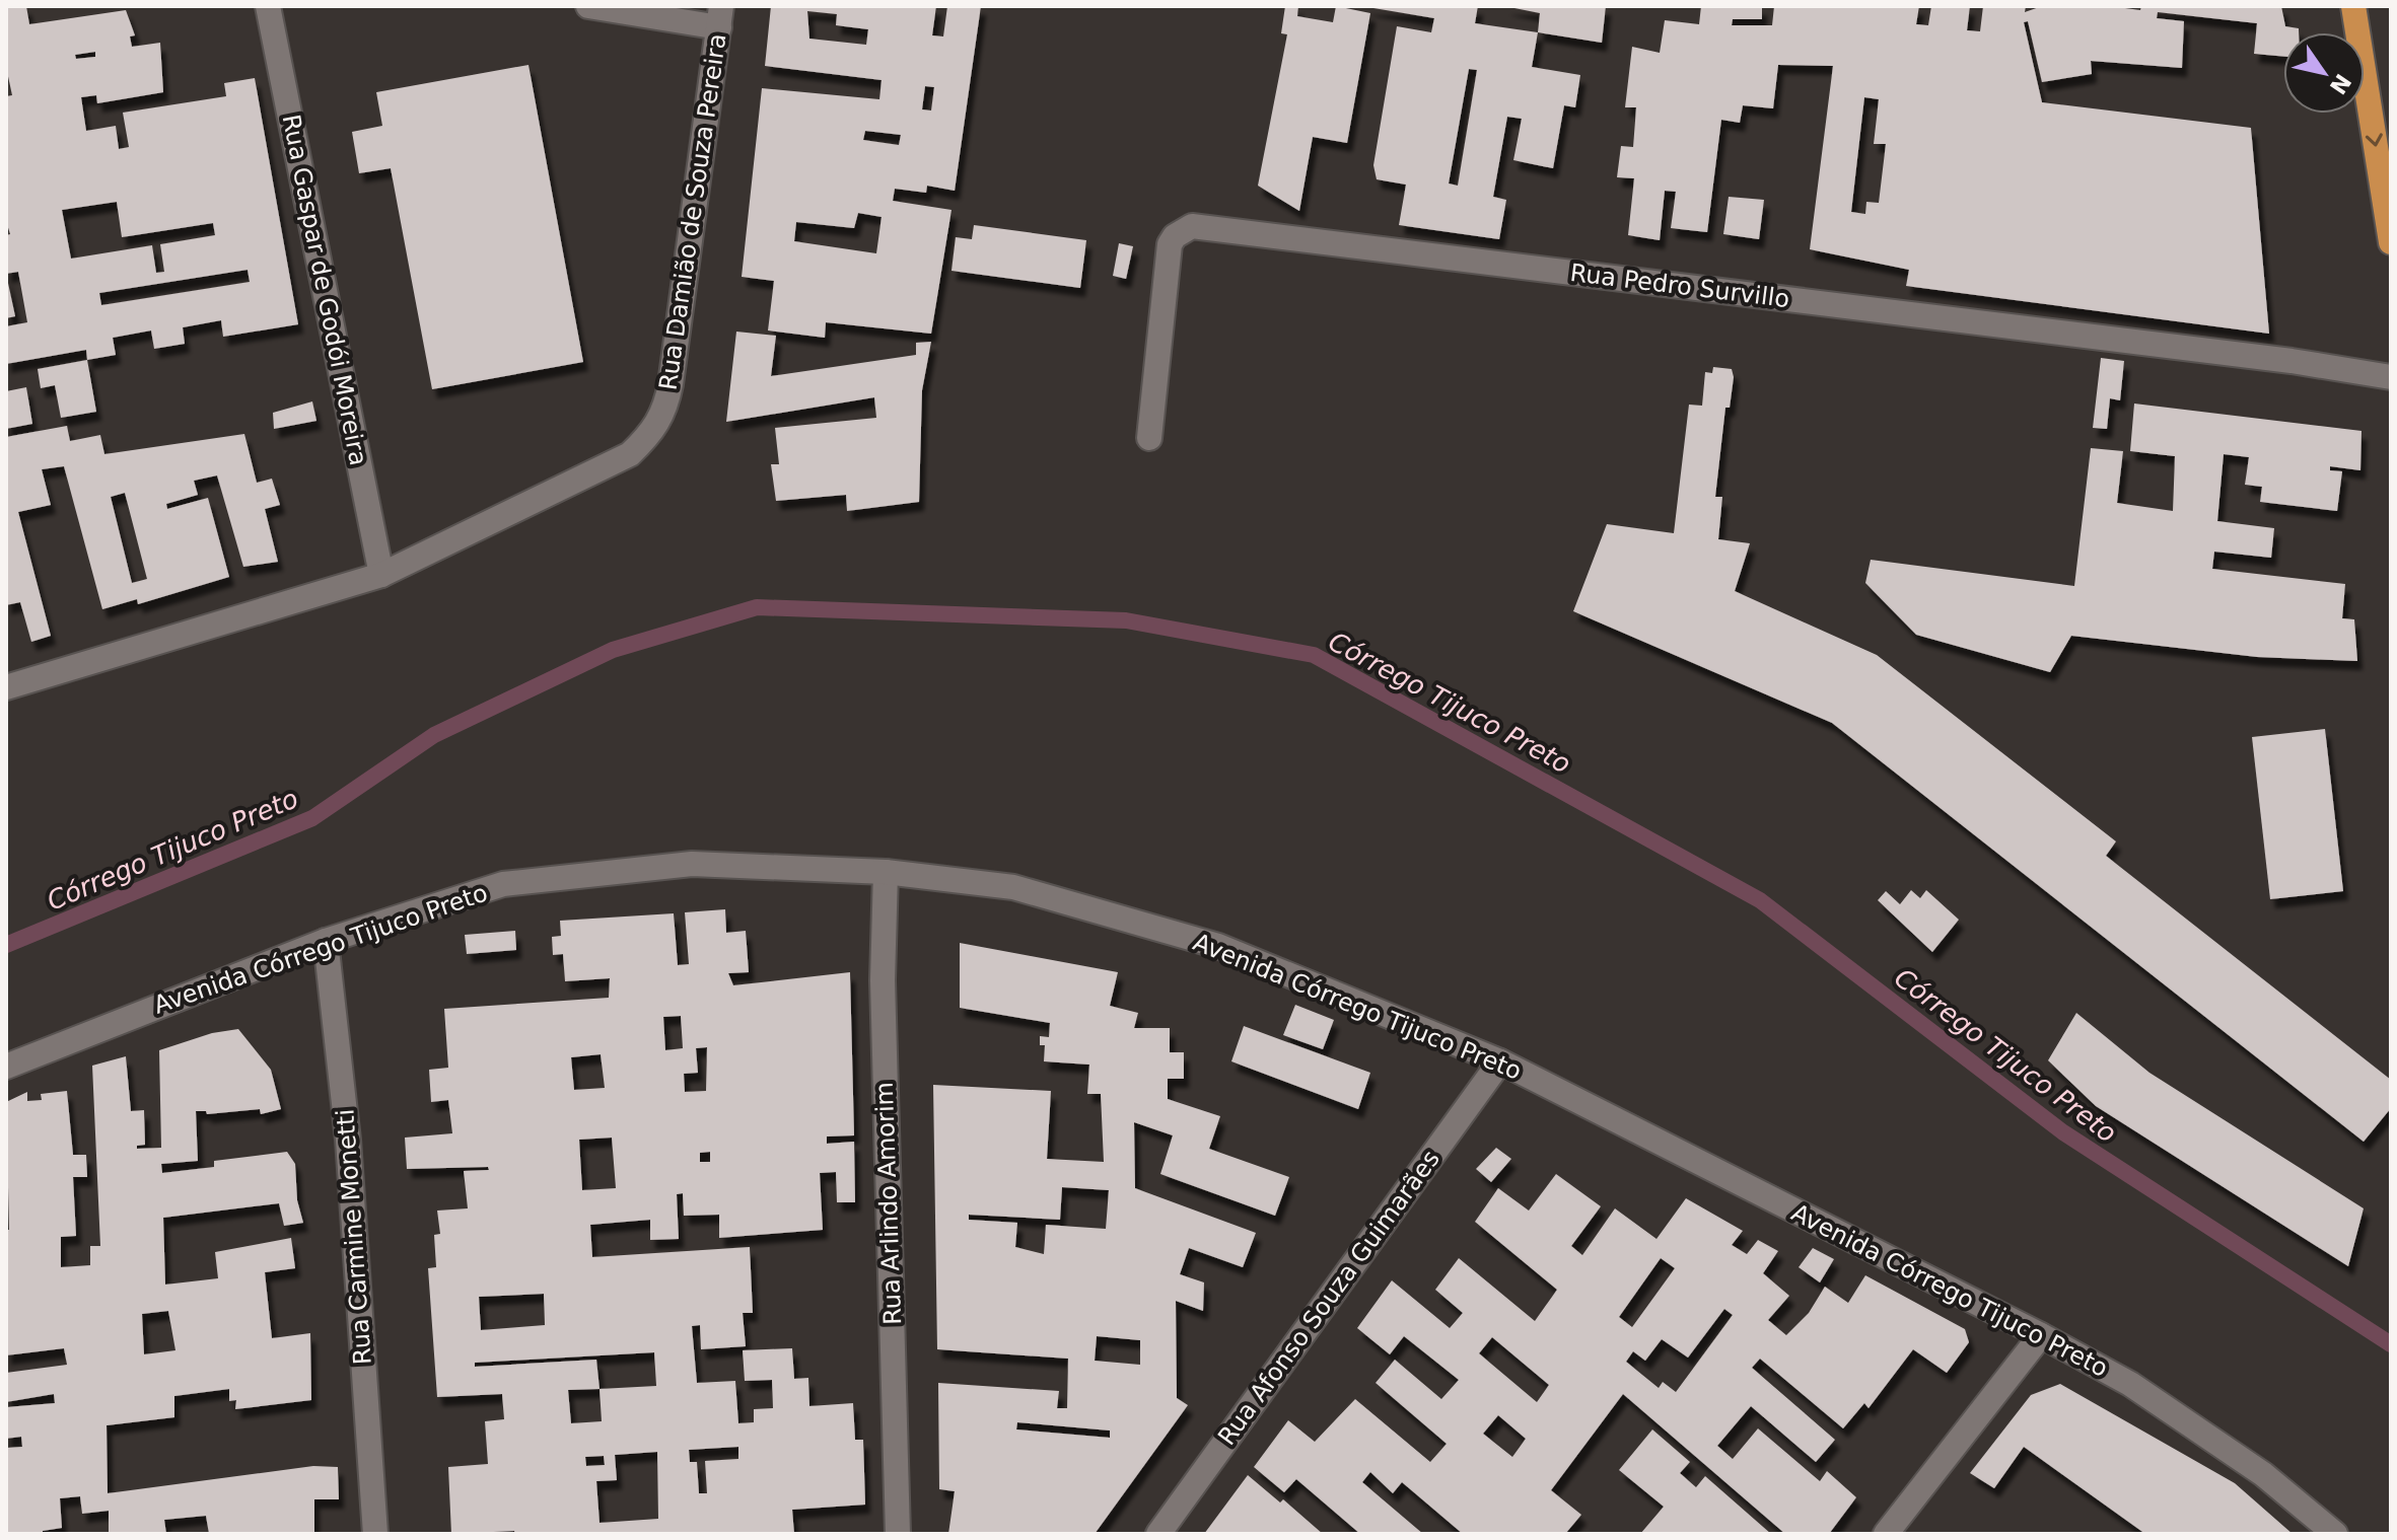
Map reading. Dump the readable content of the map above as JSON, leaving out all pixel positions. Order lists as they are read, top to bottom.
{
  "streets": {
    "street": [
      "Rua Damião de Souza Pereira",
      "Rua Pedro Survillo",
      "Rua Gaspar de Godói Moreira",
      "Avenida Córrego Tijuco Preto",
      "Rua Arlindo Amorim",
      "Rua Carmine Monetti",
      "Rua Afonso Souza Guimarães"
    ]
  },
  "crossings": [
    ["Rua Damião de Souza Pereira", "Rua Gaspar de Godói Moreira"],
    ["Avenida Córrego Tijuco Preto", "Rua Arlindo Amorim"],
    ["Avenida Córrego Tijuco Preto", "Rua Carmine Monetti"],
    ["Avenida Córrego Tijuco Preto", "Rua Afonso Souza Guimarães"]
  ],
  "water": ["Córrego Tijuco Preto"],
  "north": "bottom right"
}
